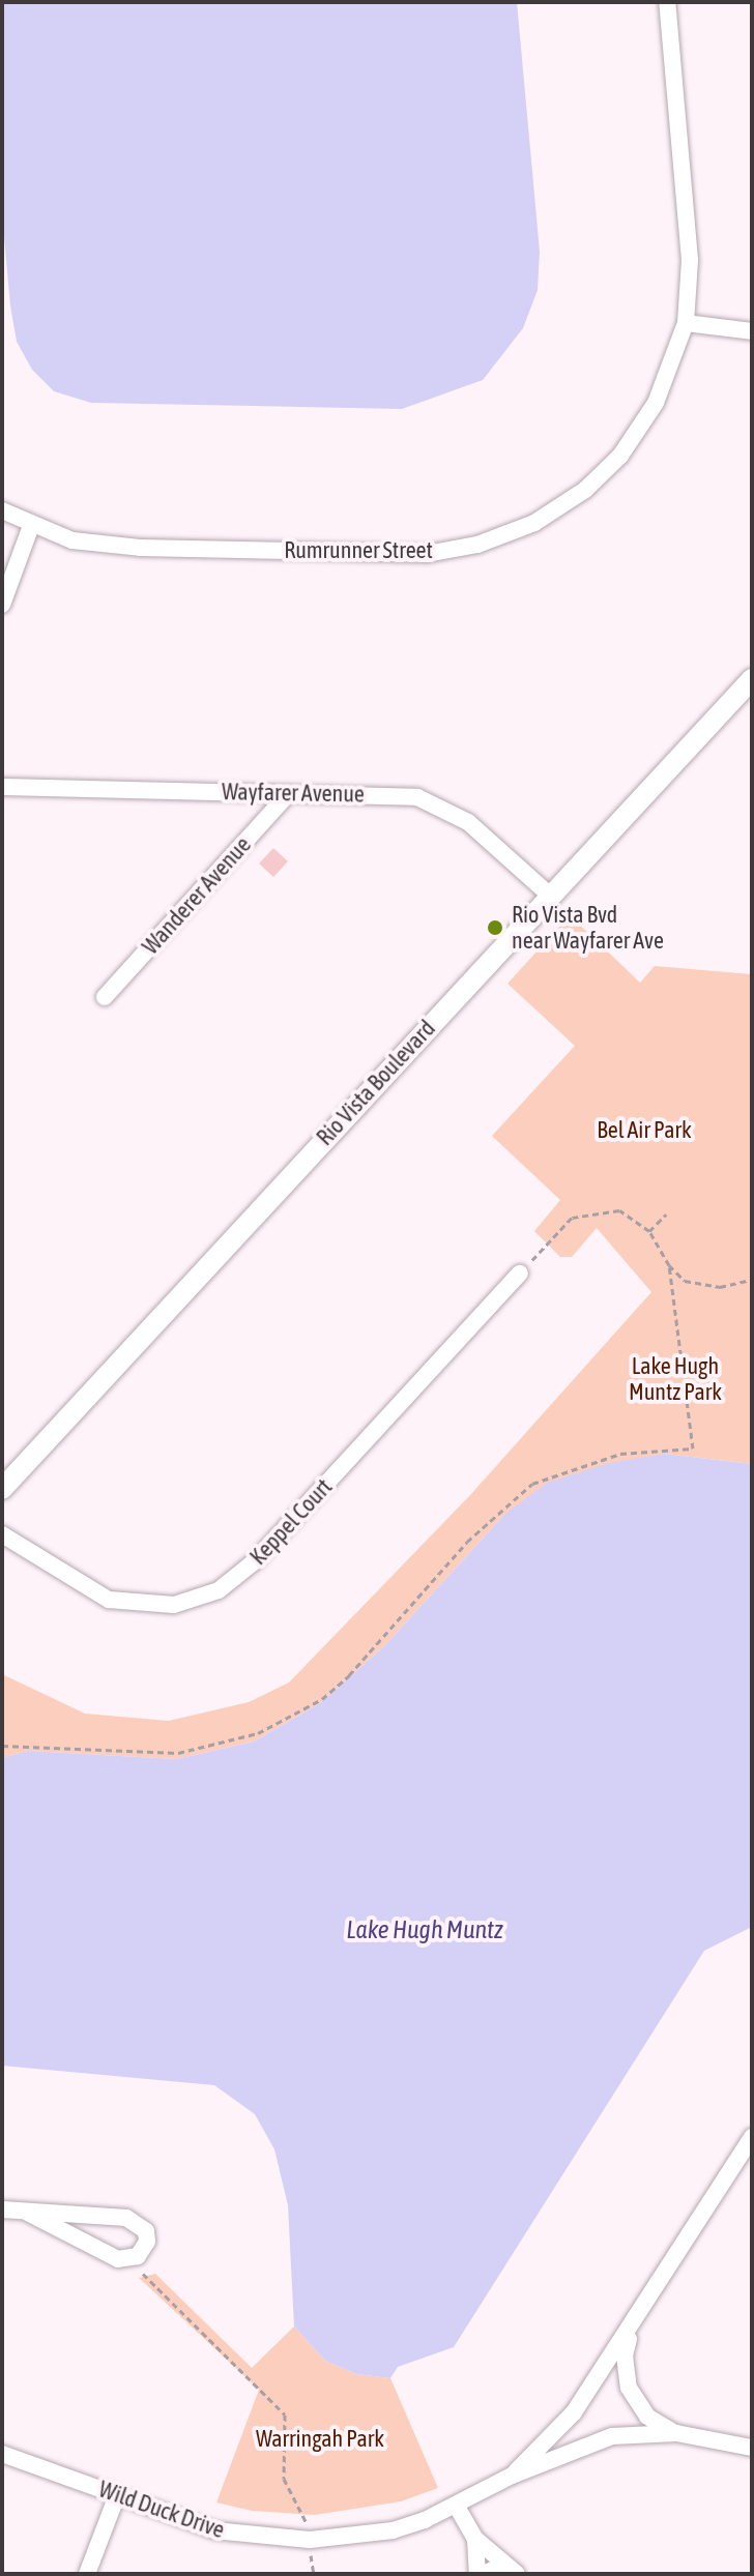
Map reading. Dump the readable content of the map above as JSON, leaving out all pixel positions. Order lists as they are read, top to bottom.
{
  "streets": {
    "street": [
      "Rumrunner Street",
      "Wayfarer Avenue",
      "Wanderer Avenue",
      "Rio Vista Boulevard",
      "Keppel Court",
      "Wild Duck Drive"
    ]
  },
  "crossings": [
    ["Wayfarer Avenue", "Wanderer Avenue"],
    ["Wayfarer Avenue", "Rio Vista Boulevard"]
  ],
  "water": ["Lake Hugh Muntz"],
  "parks": ["Bel Air Park", "Lake Hugh Muntz Park", "Warringah Park"],
  "places": ["Rio Vista Bvd near Wayfarer Ave"]
}
